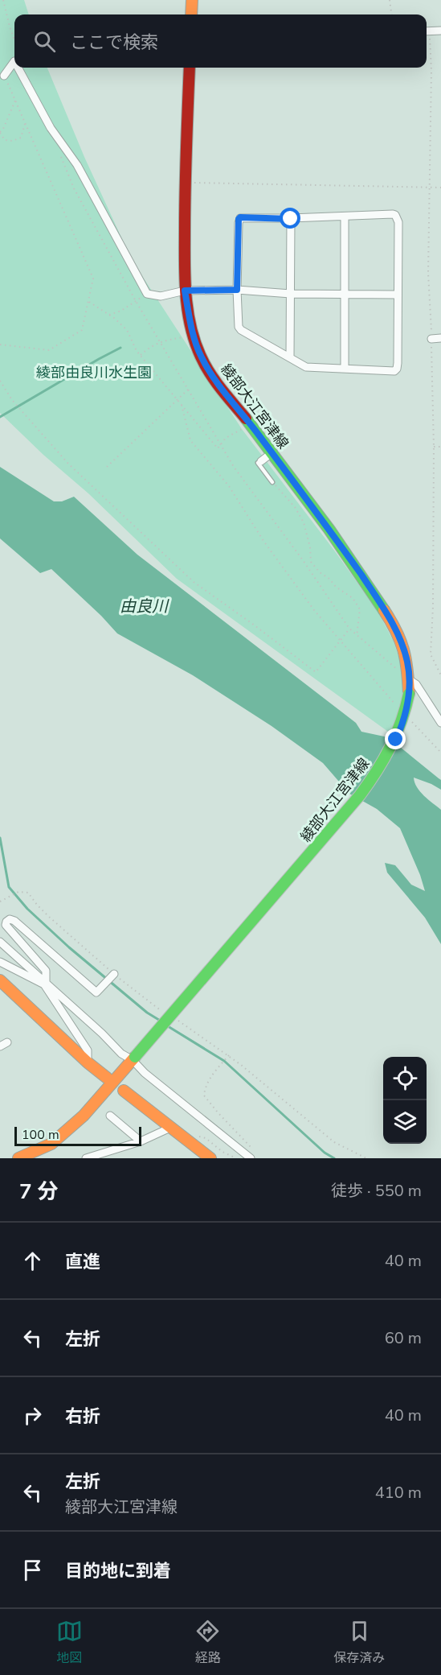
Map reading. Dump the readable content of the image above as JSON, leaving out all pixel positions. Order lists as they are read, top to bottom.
{
  "streets": {
    "main road": ["綾部大江宮津線"]
  },
  "water": ["由良川"],
  "parks": ["綾部由良川水生園"],
  "scale_bar": "100 m",
  "page": {
    "search": "ここで検索",
    "scale": "100 m",
    "heading": ["7 分", "徒歩 · 550 m"],
    "list": [
      ["直進", "40 m"],
      ["左折", "60 m"],
      ["右折", "40 m"],
      ["左折", "綾部大江宮津線", "410 m"],
      "目的地に到着"
    ],
    "nav": ["地図", "経路", "保存済み"]
  }
}
